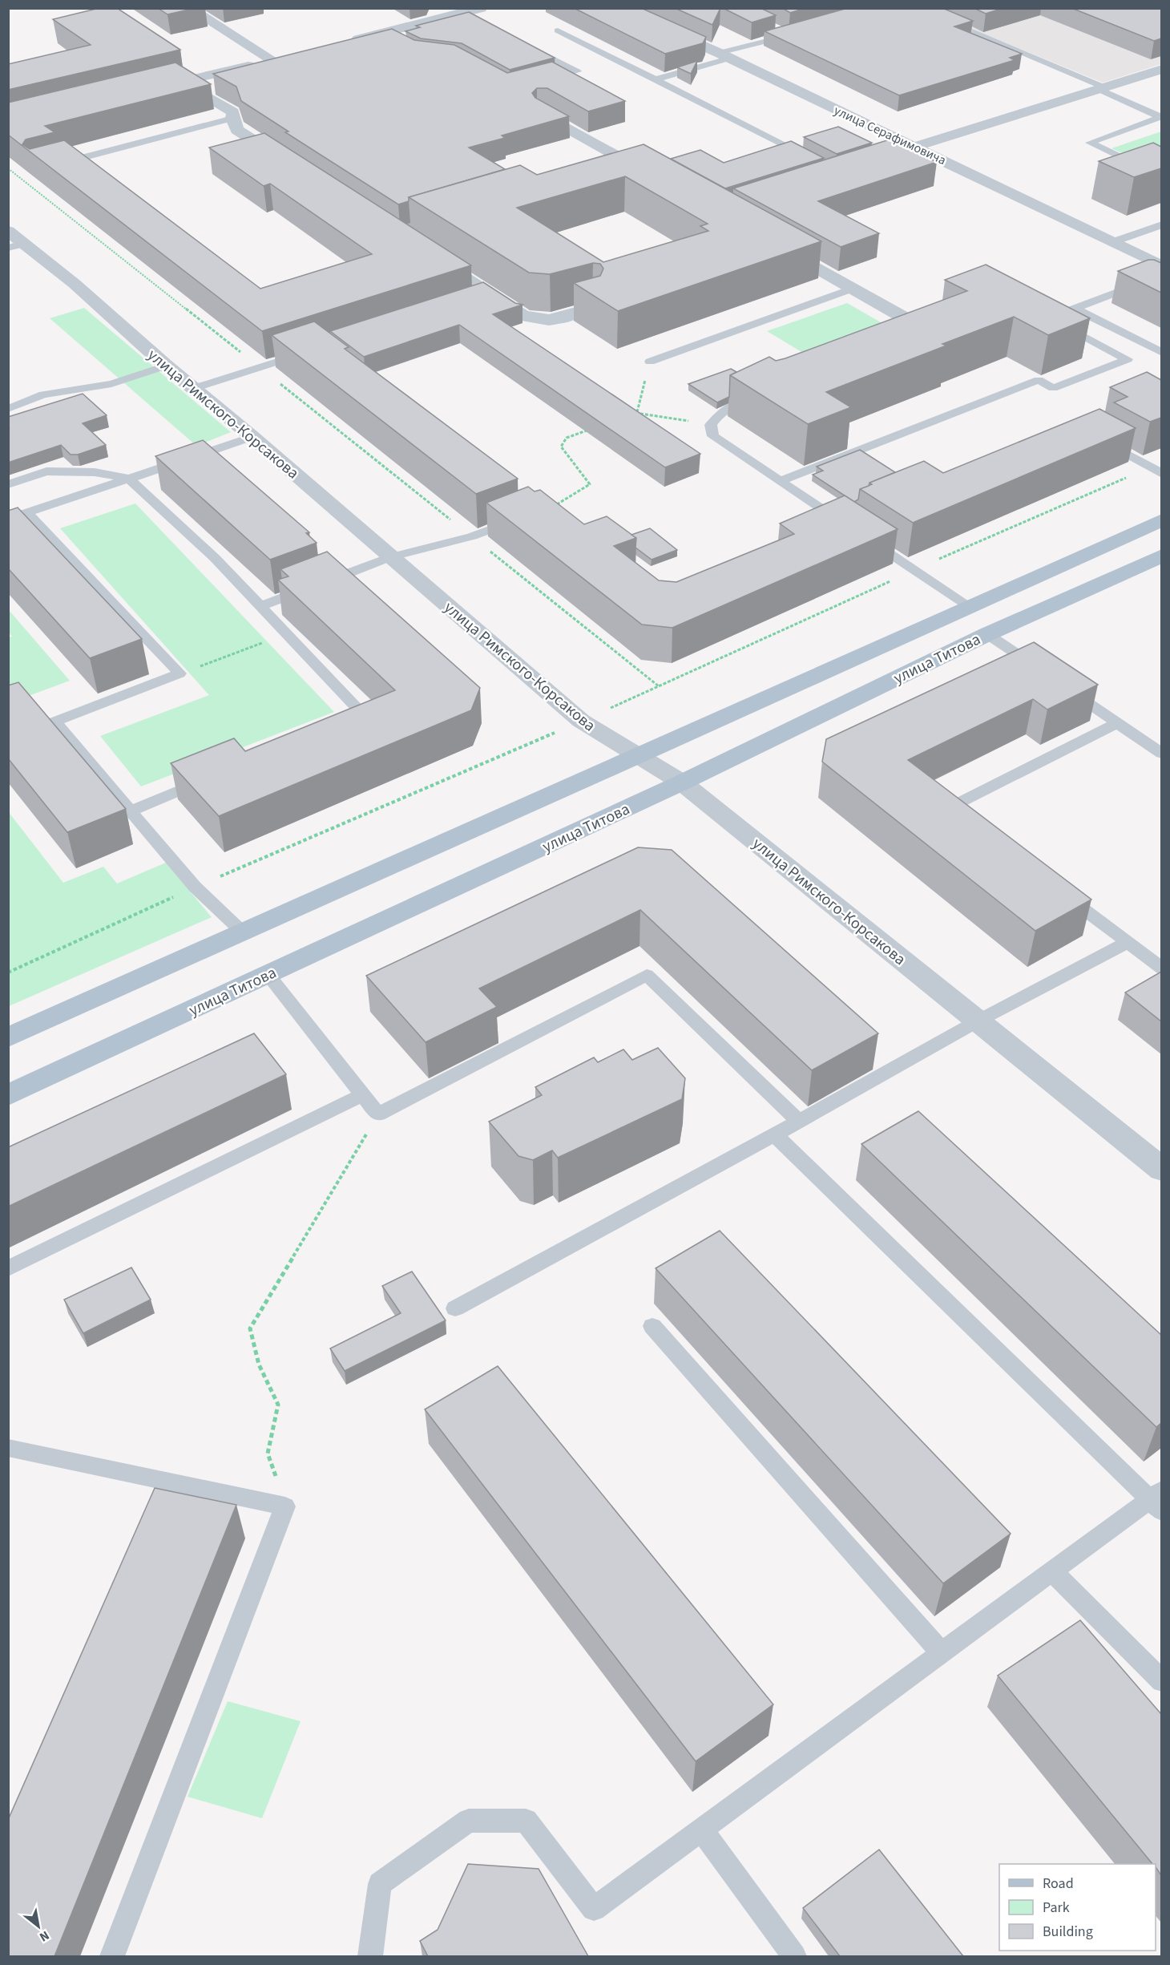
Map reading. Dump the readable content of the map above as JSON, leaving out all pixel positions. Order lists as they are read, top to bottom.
{
  "streets": {
    "main road": ["улица Титова"],
    "street": ["улица Серафимовича", "улица Римского-Корсакова"]
  },
  "crossings": [
    ["улица Римского-Корсакова", "улица Титова"]
  ],
  "legend": ["Road", "Park", "Building"],
  "north": "bottom right"
}
